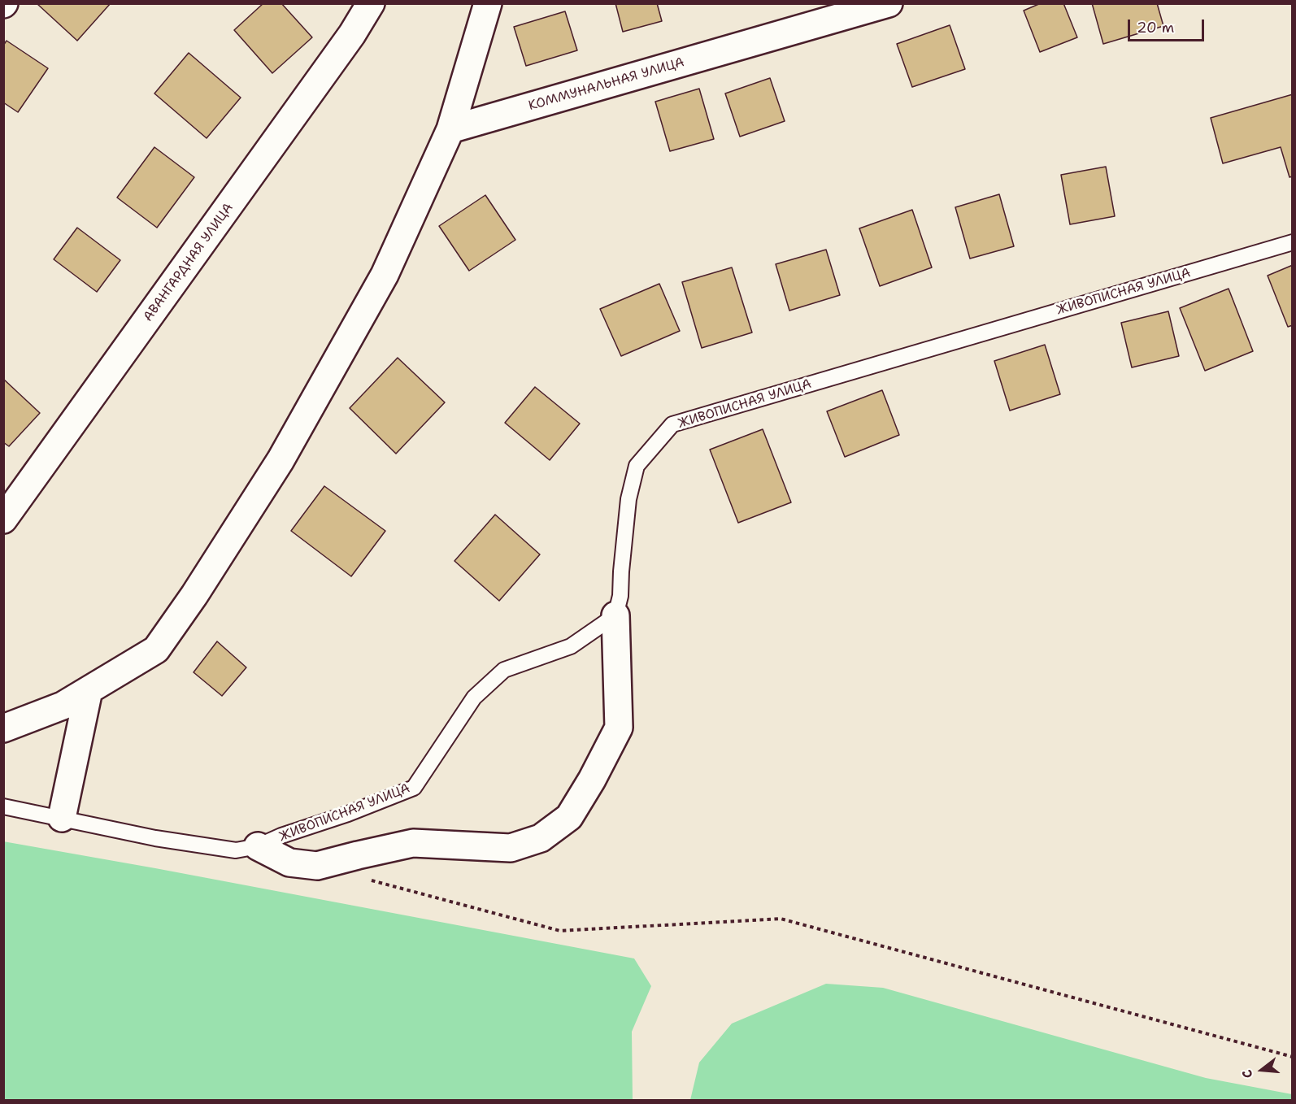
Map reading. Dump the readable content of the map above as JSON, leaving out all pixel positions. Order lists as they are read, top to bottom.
{
  "streets": {
    "street": ["КОММУНАЛЬНАЯ УЛИЦА", "АВАНГАРДНАЯ УЛИЦА"],
    "lane": ["ЖИВОПИСНАЯ УЛИЦА"]
  },
  "scale_bar": "20 m",
  "north": "left"
}
